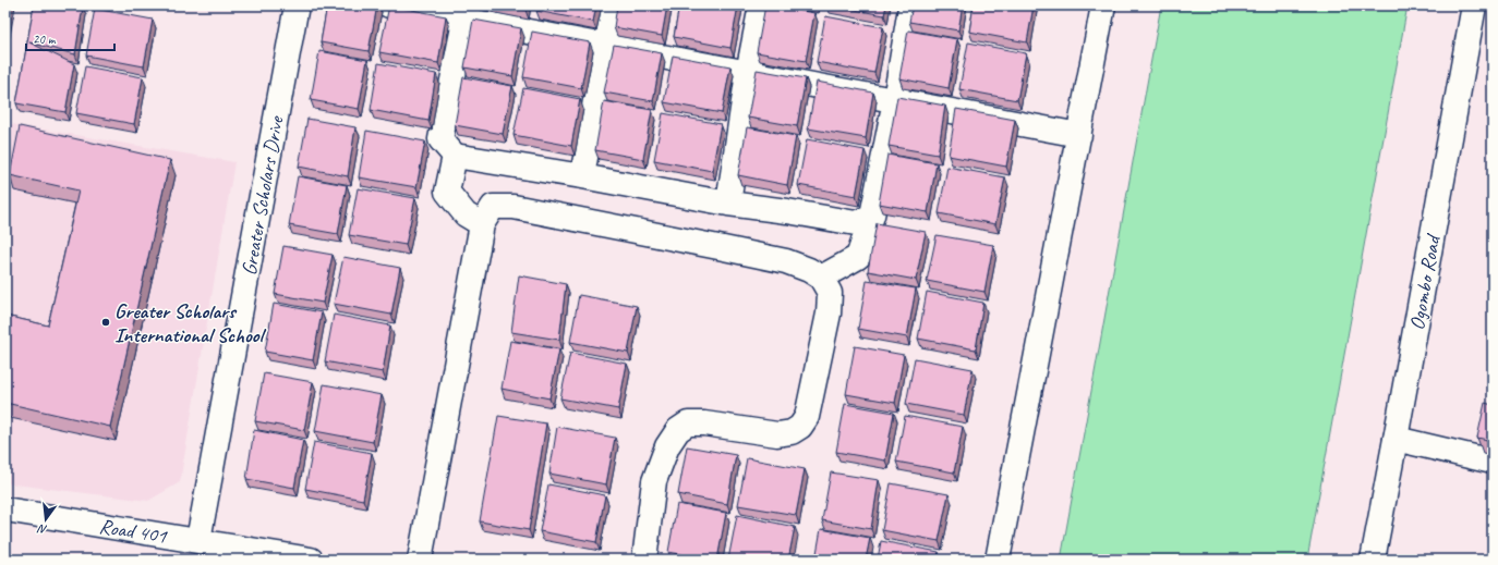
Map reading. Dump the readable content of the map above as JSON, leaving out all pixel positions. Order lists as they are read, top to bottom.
{
  "streets": {
    "street": ["Greater Scholars Drive", "Ogombo Road", "Road 401"]
  },
  "crossings": [
    ["Greater Scholars Drive", "Road 401"]
  ],
  "places": ["Greater Scholars International School"],
  "scale_bar": "20 m",
  "north": "bottom"
}
